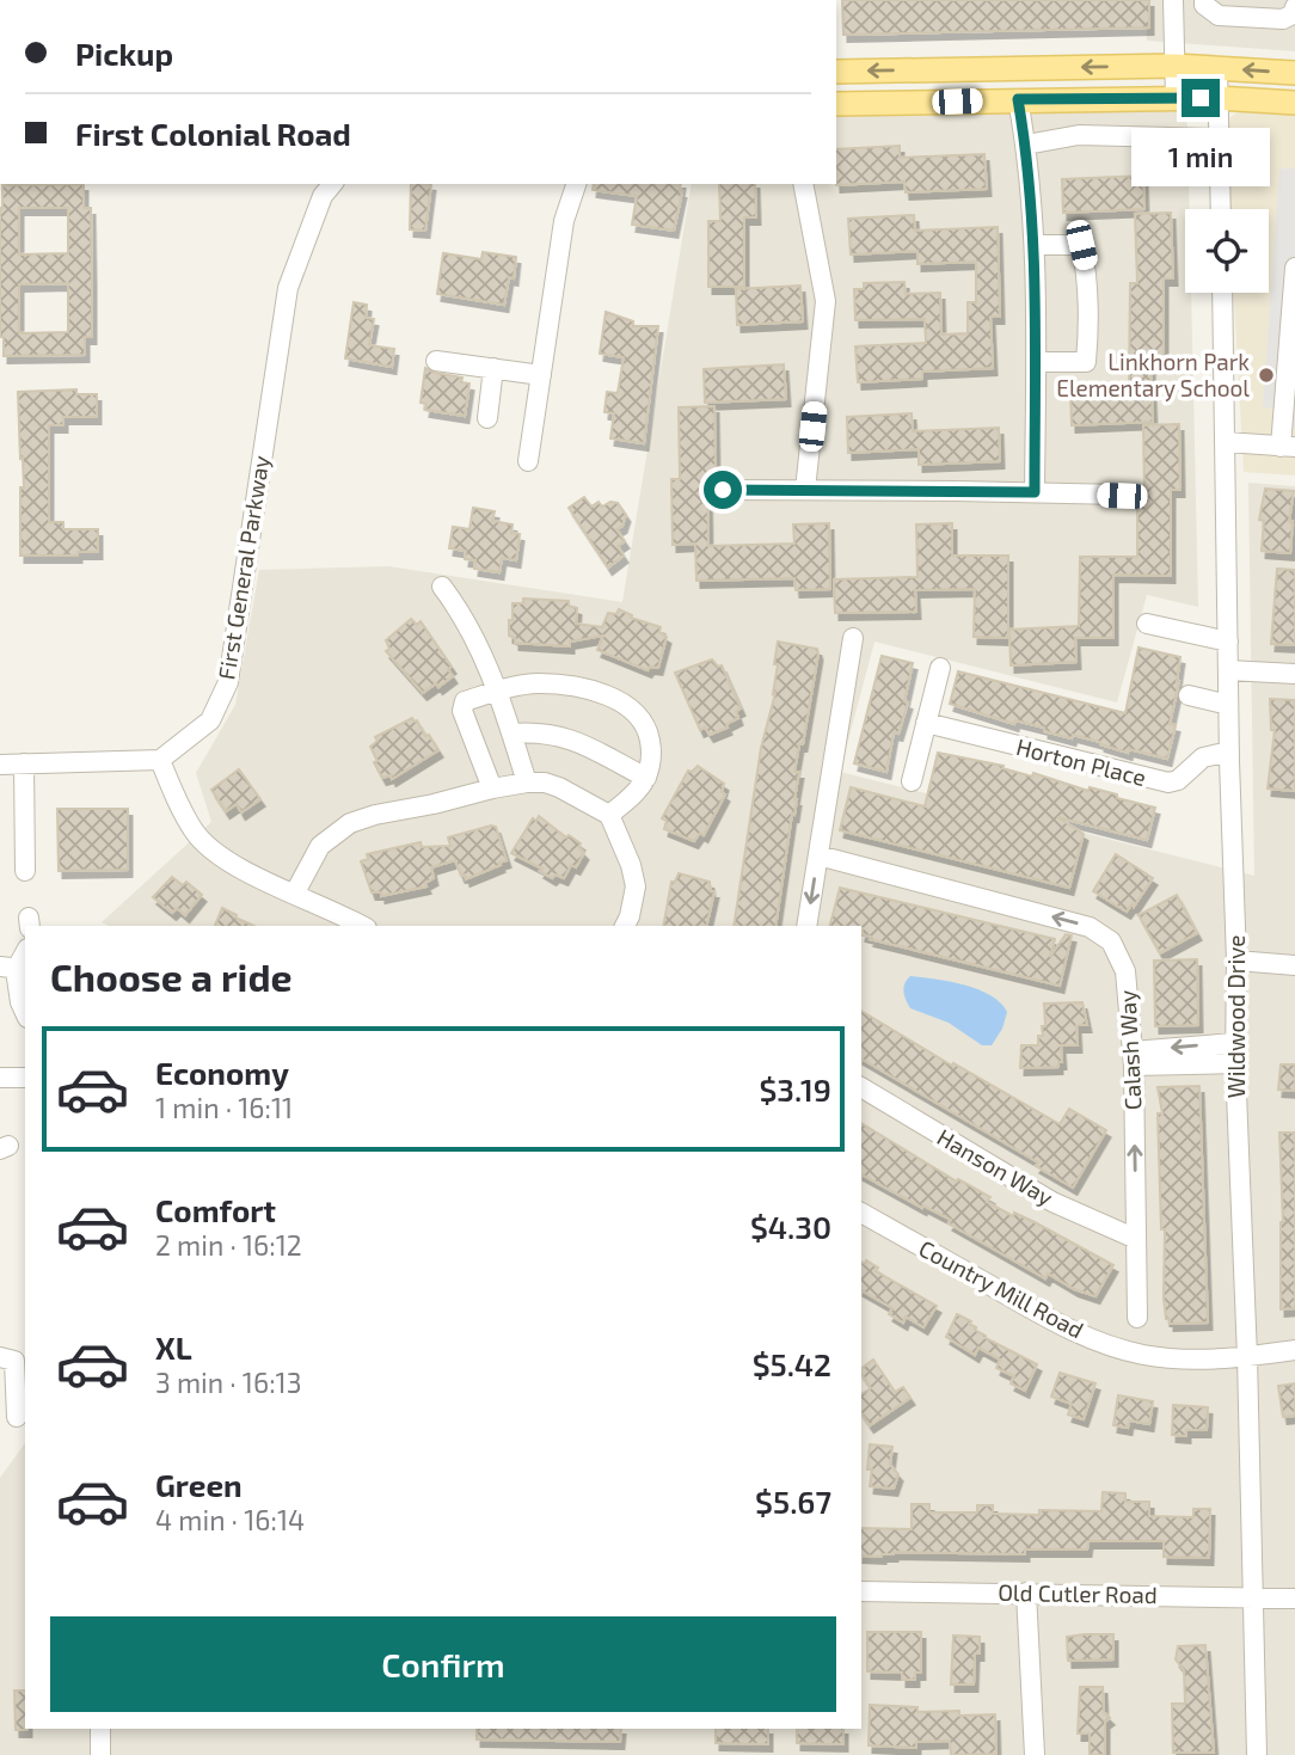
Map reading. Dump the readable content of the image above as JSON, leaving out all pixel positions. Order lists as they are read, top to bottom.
{
  "streets": {
    "street": [
      "First General Parkway",
      "Horton Place",
      "Wildwood Drive",
      "Calash Way",
      "Hanson Way",
      "Country Mill Road",
      "Old Cutler Road"
    ]
  },
  "crossings": [
    ["Horton Place", "Wildwood Drive"],
    ["Wildwood Drive", "Country Mill Road"],
    ["Wildwood Drive", "Old Cutler Road"],
    ["Calash Way", "Hanson Way"]
  ],
  "one_way": ["Calash Way"],
  "places": ["Linkhorn Park Elementary School"],
  "page": {
    "banner": ["Pickup", "First Colonial Road"],
    "bubble": "1 min",
    "heading": "Choose a ride",
    "list": [
      {
        "name": "Economy",
        "note": "1 min · 16:11",
        "value": "$3.19"
      },
      {
        "name": "Comfort",
        "note": "2 min · 16:12",
        "value": "$4.30"
      },
      {
        "name": "XL",
        "note": "3 min · 16:13",
        "value": "$5.42"
      },
      {
        "name": "Green",
        "note": "4 min · 16:14",
        "value": "$5.67"
      }
    ],
    "buttons": "Confirm"
  }
}
